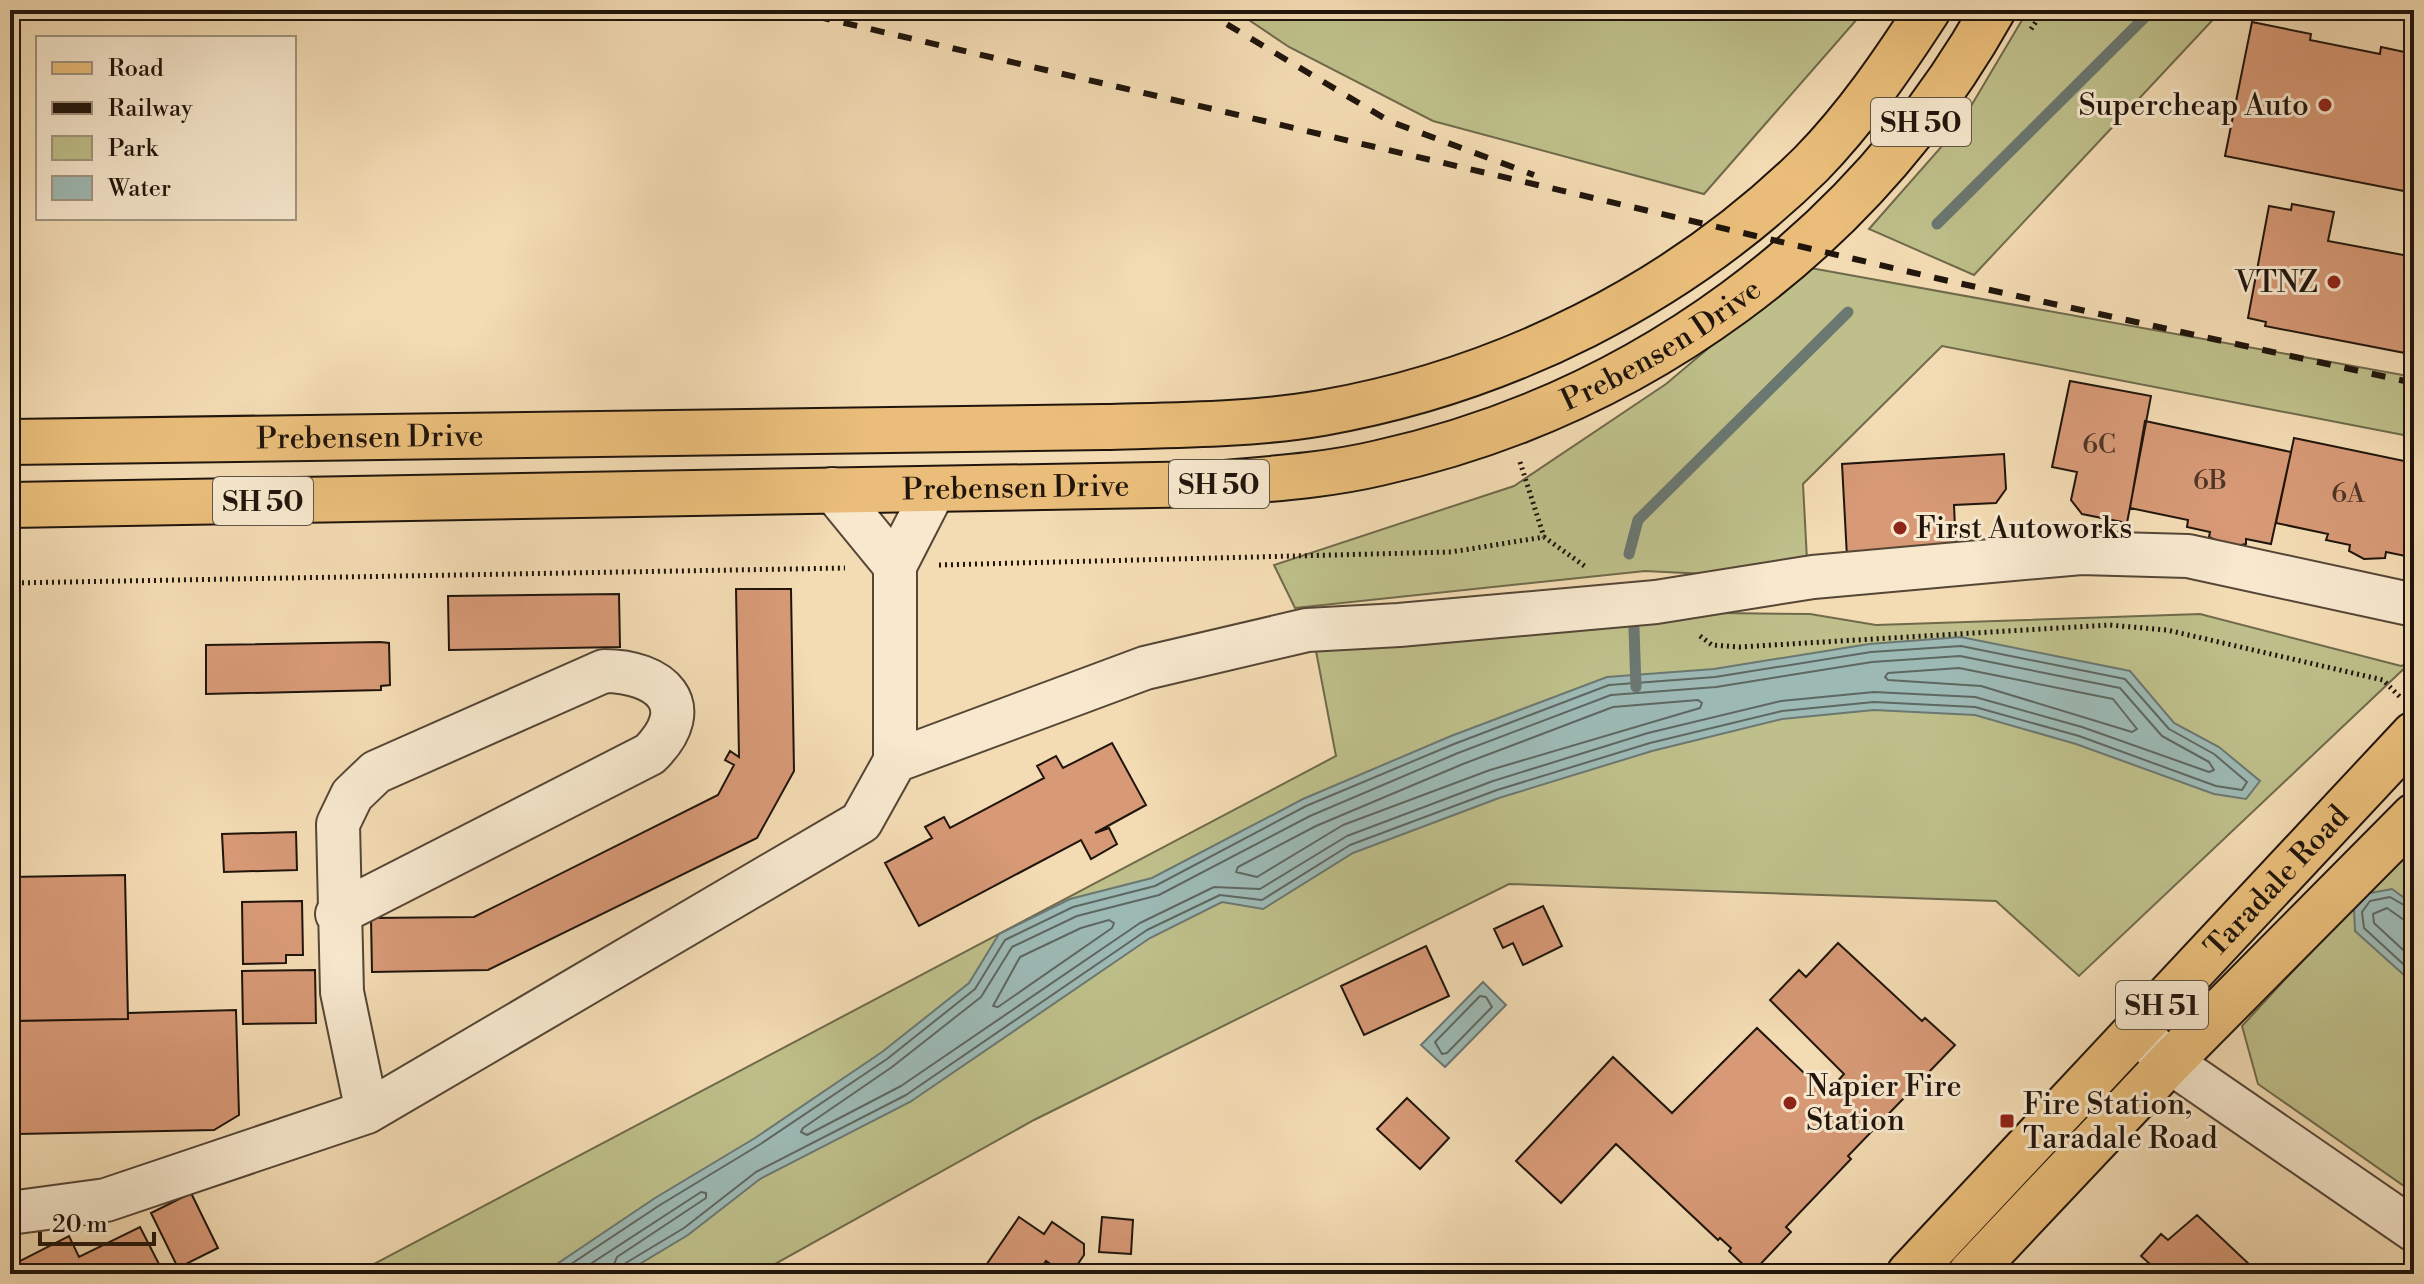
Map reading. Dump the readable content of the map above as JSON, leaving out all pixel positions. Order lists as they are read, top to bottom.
{
  "streets": {
    "main road": [
      "SH 50",
      "Prebensen Drive",
      "Taradale Road",
      "SH 51"
    ]
  },
  "places": {
    "other": [
      "Supercheap Auto",
      "VTNZ",
      "First Autoworks",
      "Napier Fire Station"
    ],
    "transit": ["Fire Station, Taradale Road"]
  },
  "house_numbers": ["6C", "6B", "6A"],
  "legend": [
    "Road",
    "Railway",
    "Park",
    "Water"
  ],
  "scale_bar": "20 m"
}
